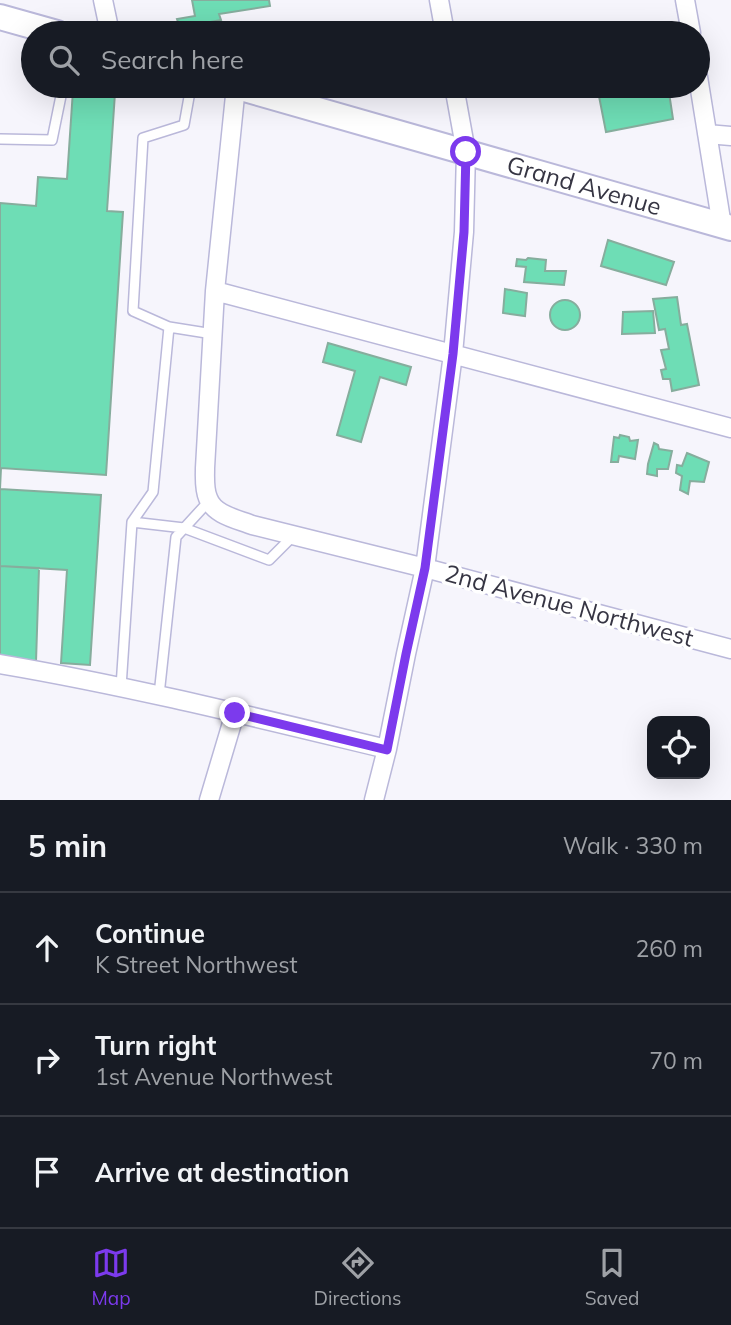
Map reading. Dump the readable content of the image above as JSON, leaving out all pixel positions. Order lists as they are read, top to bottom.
{
  "streets": {
    "street": ["Grand Avenue", "2nd Avenue Northwest"]
  },
  "page": {
    "search": "Search here",
    "heading": ["5 min", "Walk · 330 m"],
    "list": [
      ["Continue", "K Street Northwest", "260 m"],
      ["Turn right", "1st Avenue Northwest", "70 m"],
      "Arrive at destination"
    ],
    "nav": ["Map", "Directions", "Saved"]
  }
}
